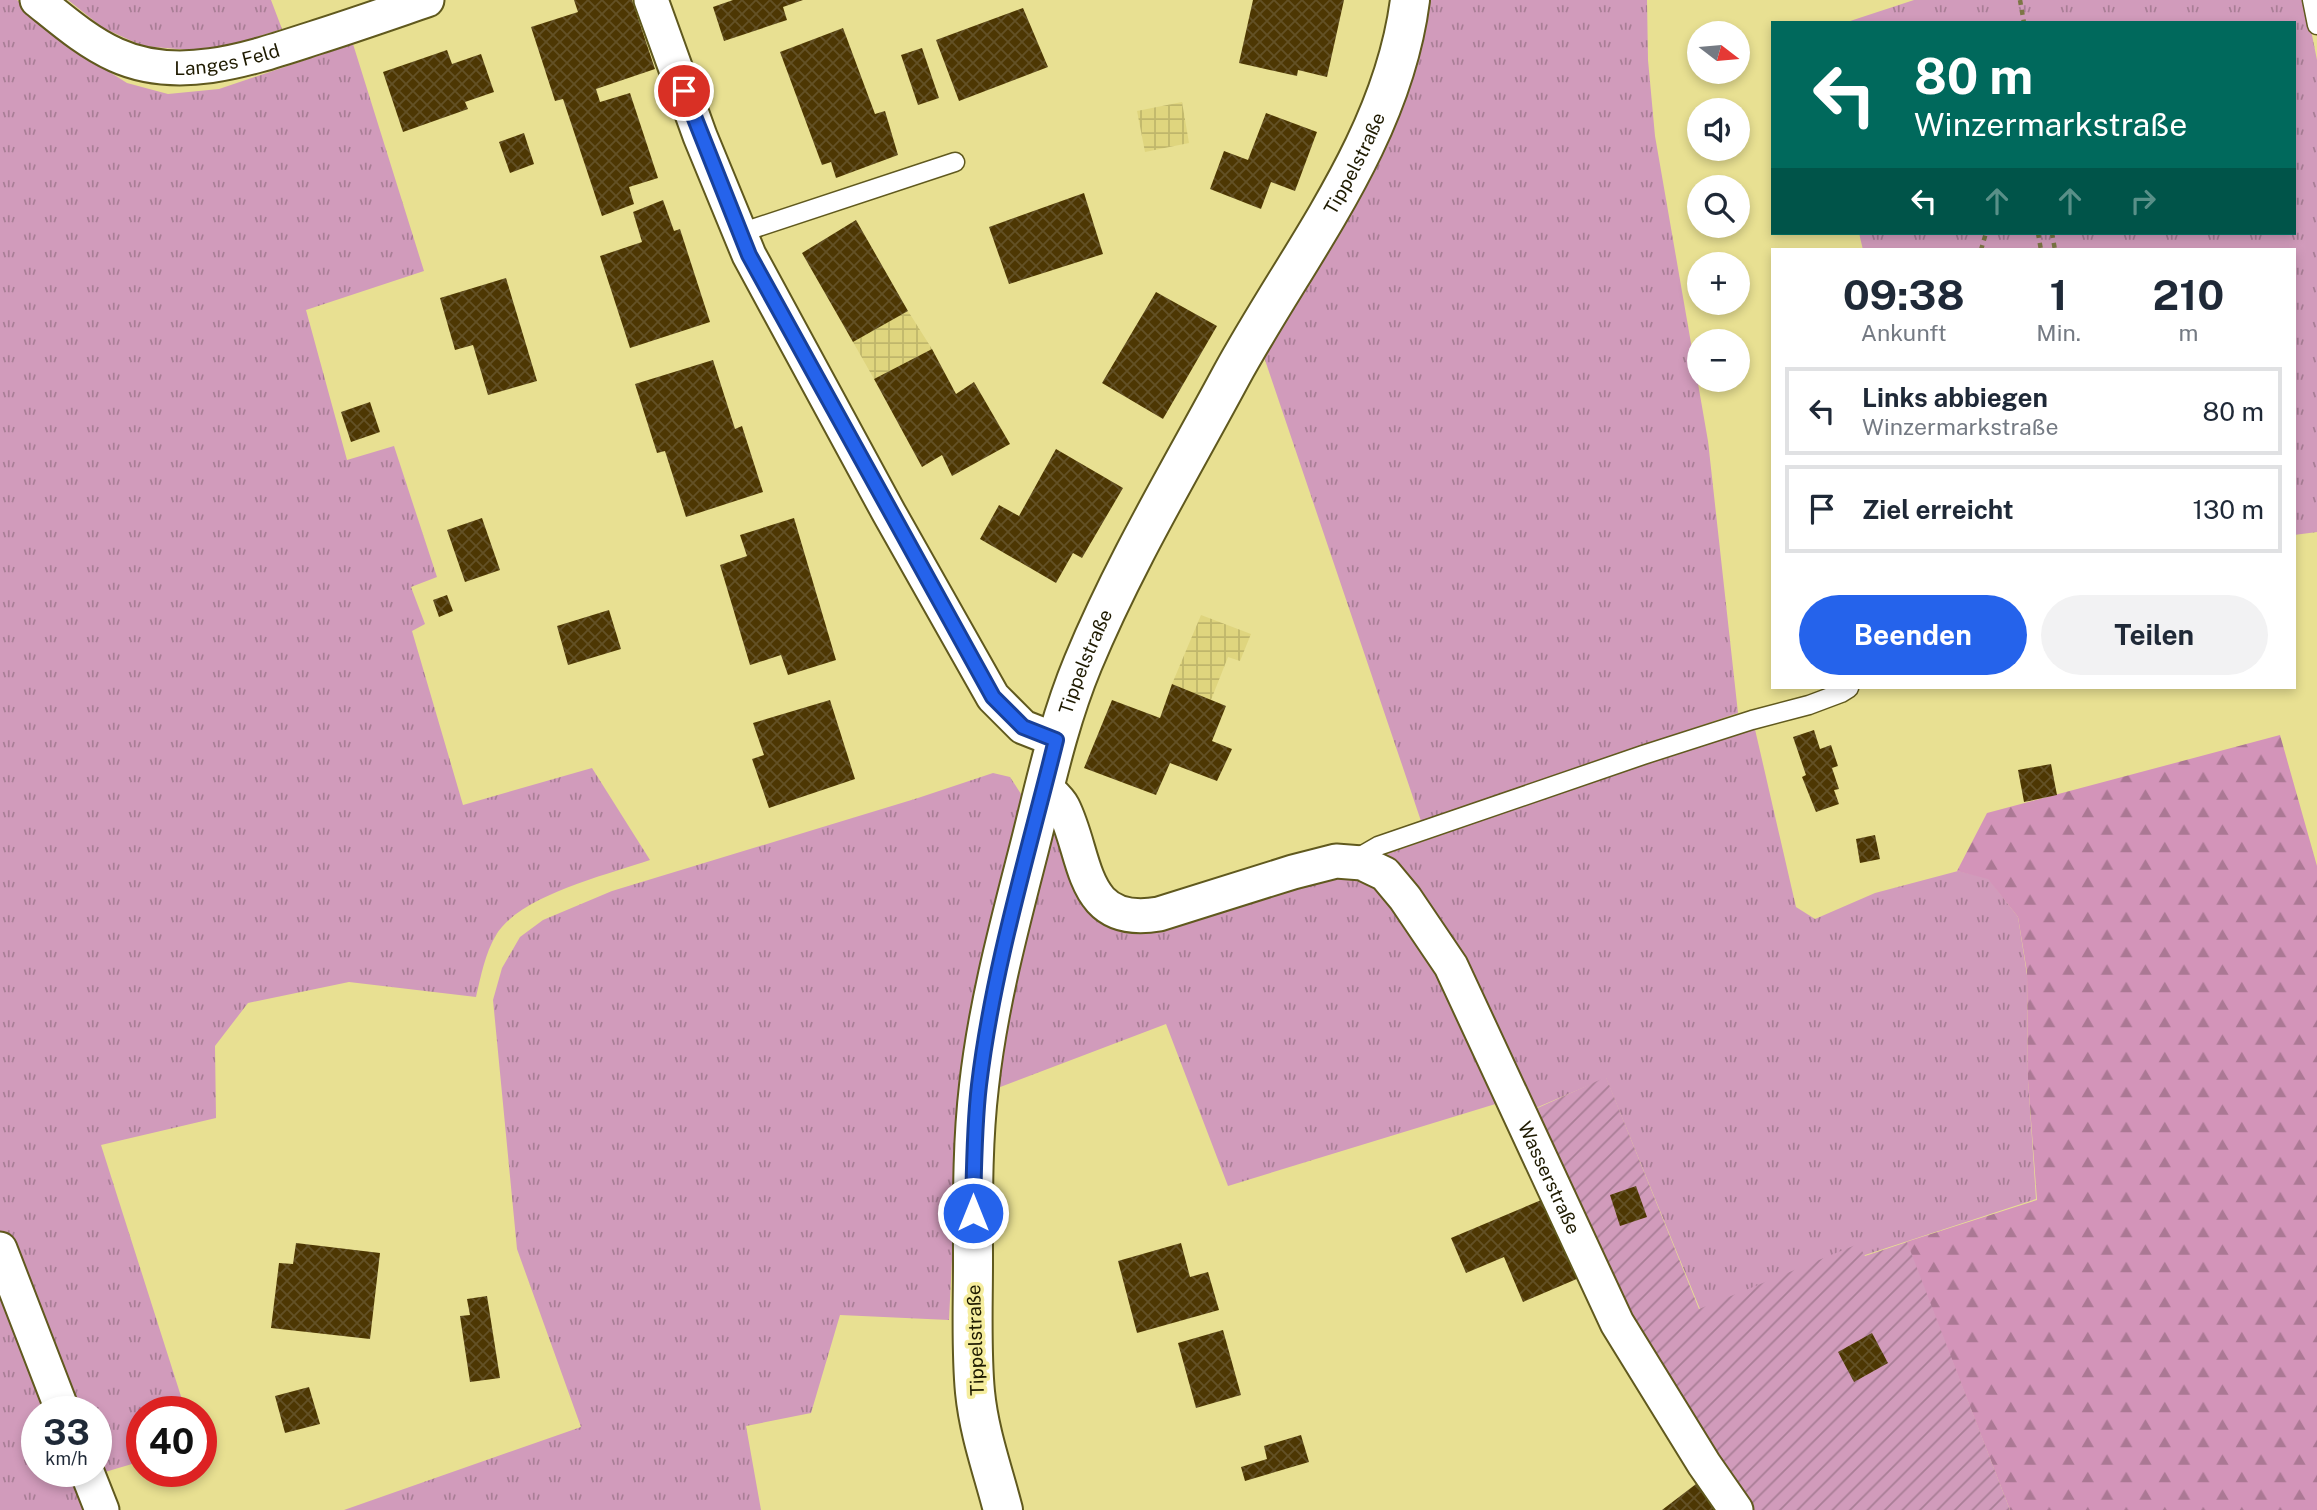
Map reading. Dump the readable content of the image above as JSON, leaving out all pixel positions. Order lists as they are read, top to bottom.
{
  "streets": {
    "street": ["Langes Feld", "Tippelstraße", "Wasserstraße"]
  },
  "crossings": [
    ["Tippelstraße", "Wasserstraße"]
  ],
  "north": "right",
  "page": {
    "map_buttons": ["+", "−"],
    "turn": ["80 m", "Winzermarkstraße"],
    "eta": [
      "09:38",
      "Ankunft",
      "1",
      "Min.",
      "210",
      "m"
    ],
    "list": [
      {
        "name": "Links abbiegen",
        "note": "Winzermarkstraße",
        "value": "80 m"
      },
      {
        "name": "Ziel erreicht",
        "value": "130 m"
      }
    ],
    "buttons": ["Beenden", "Teilen"],
    "speed": "33 km/h",
    "limit": "40"
  }
}
